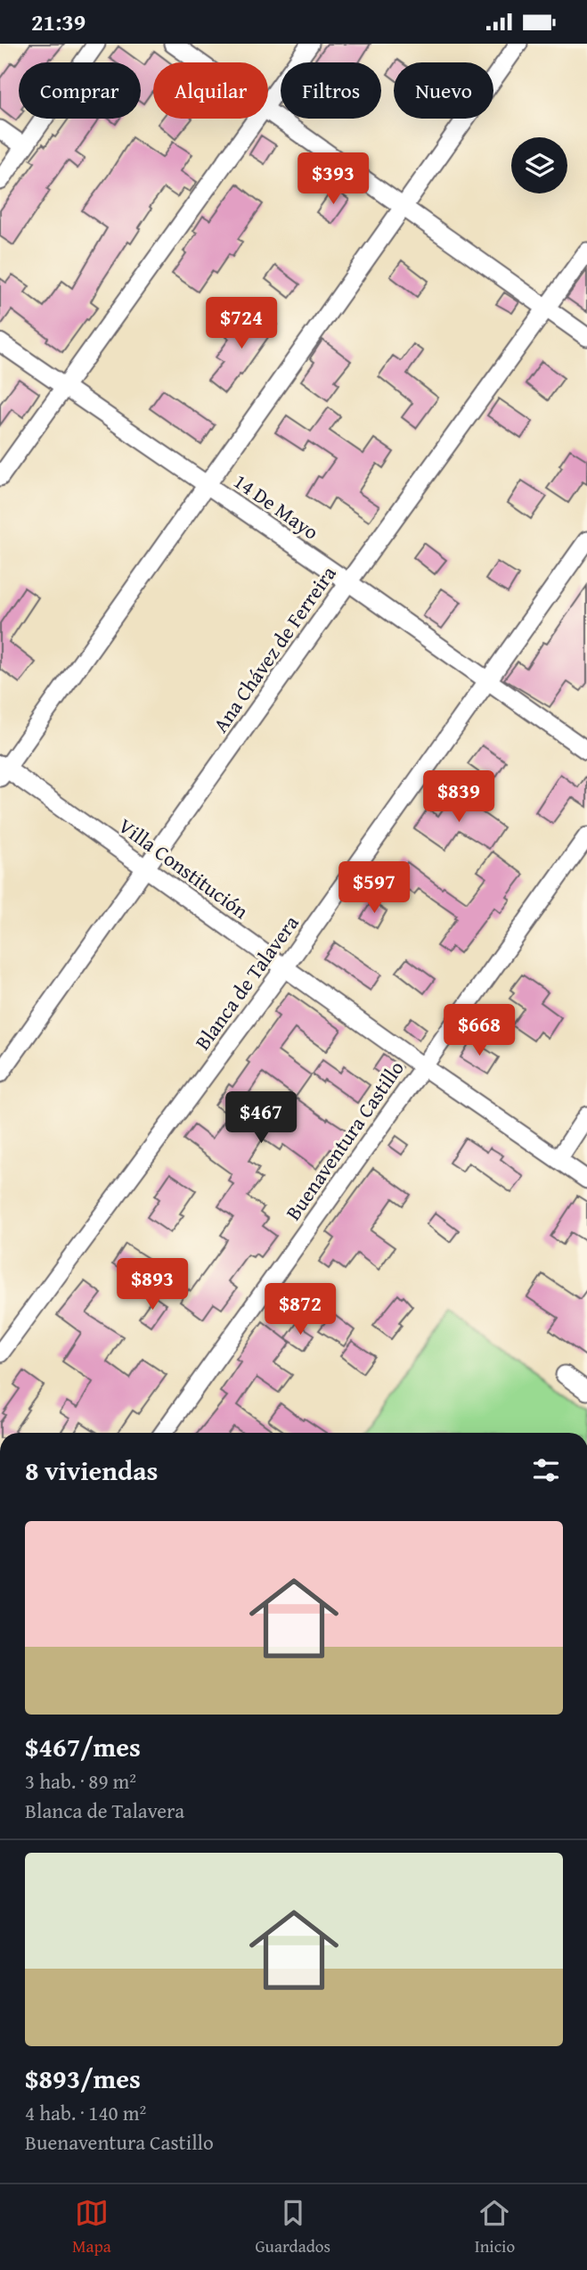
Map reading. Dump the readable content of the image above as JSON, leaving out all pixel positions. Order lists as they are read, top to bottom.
{
  "streets": {
    "street": [
      "14 De Mayo",
      "Ana Chávez de Ferreira",
      "Villa Constitución",
      "Blanca de Talavera",
      "Buenaventura Castillo"
    ]
  },
  "crossings": [
    ["14 De Mayo", "Ana Chávez de Ferreira"],
    ["14 De Mayo", "Blanca de Talavera"],
    ["Ana Chávez de Ferreira", "Villa Constitución"],
    ["Villa Constitución", "Blanca de Talavera"],
    ["Villa Constitución", "Buenaventura Castillo"]
  ],
  "page": {
    "status": "21:39",
    "chip": [
      "Comprar",
      "Alquilar",
      "Filtros",
      "Nuevo"
    ],
    "price": [
      "$393",
      "$724",
      "$839",
      "$597",
      "$668",
      "$467",
      "$893",
      "$872"
    ],
    "heading": "8 viviendas",
    "list": [
      {
        "name": "$467/mes",
        "note": "3 hab. · 89 m² · Blanca de Talavera"
      },
      {
        "name": "$893/mes",
        "note": "4 hab. · 140 m² · Buenaventura Castillo"
      }
    ],
    "tabs": ["Mapa", "Guardados", "Inicio"]
  }
}
